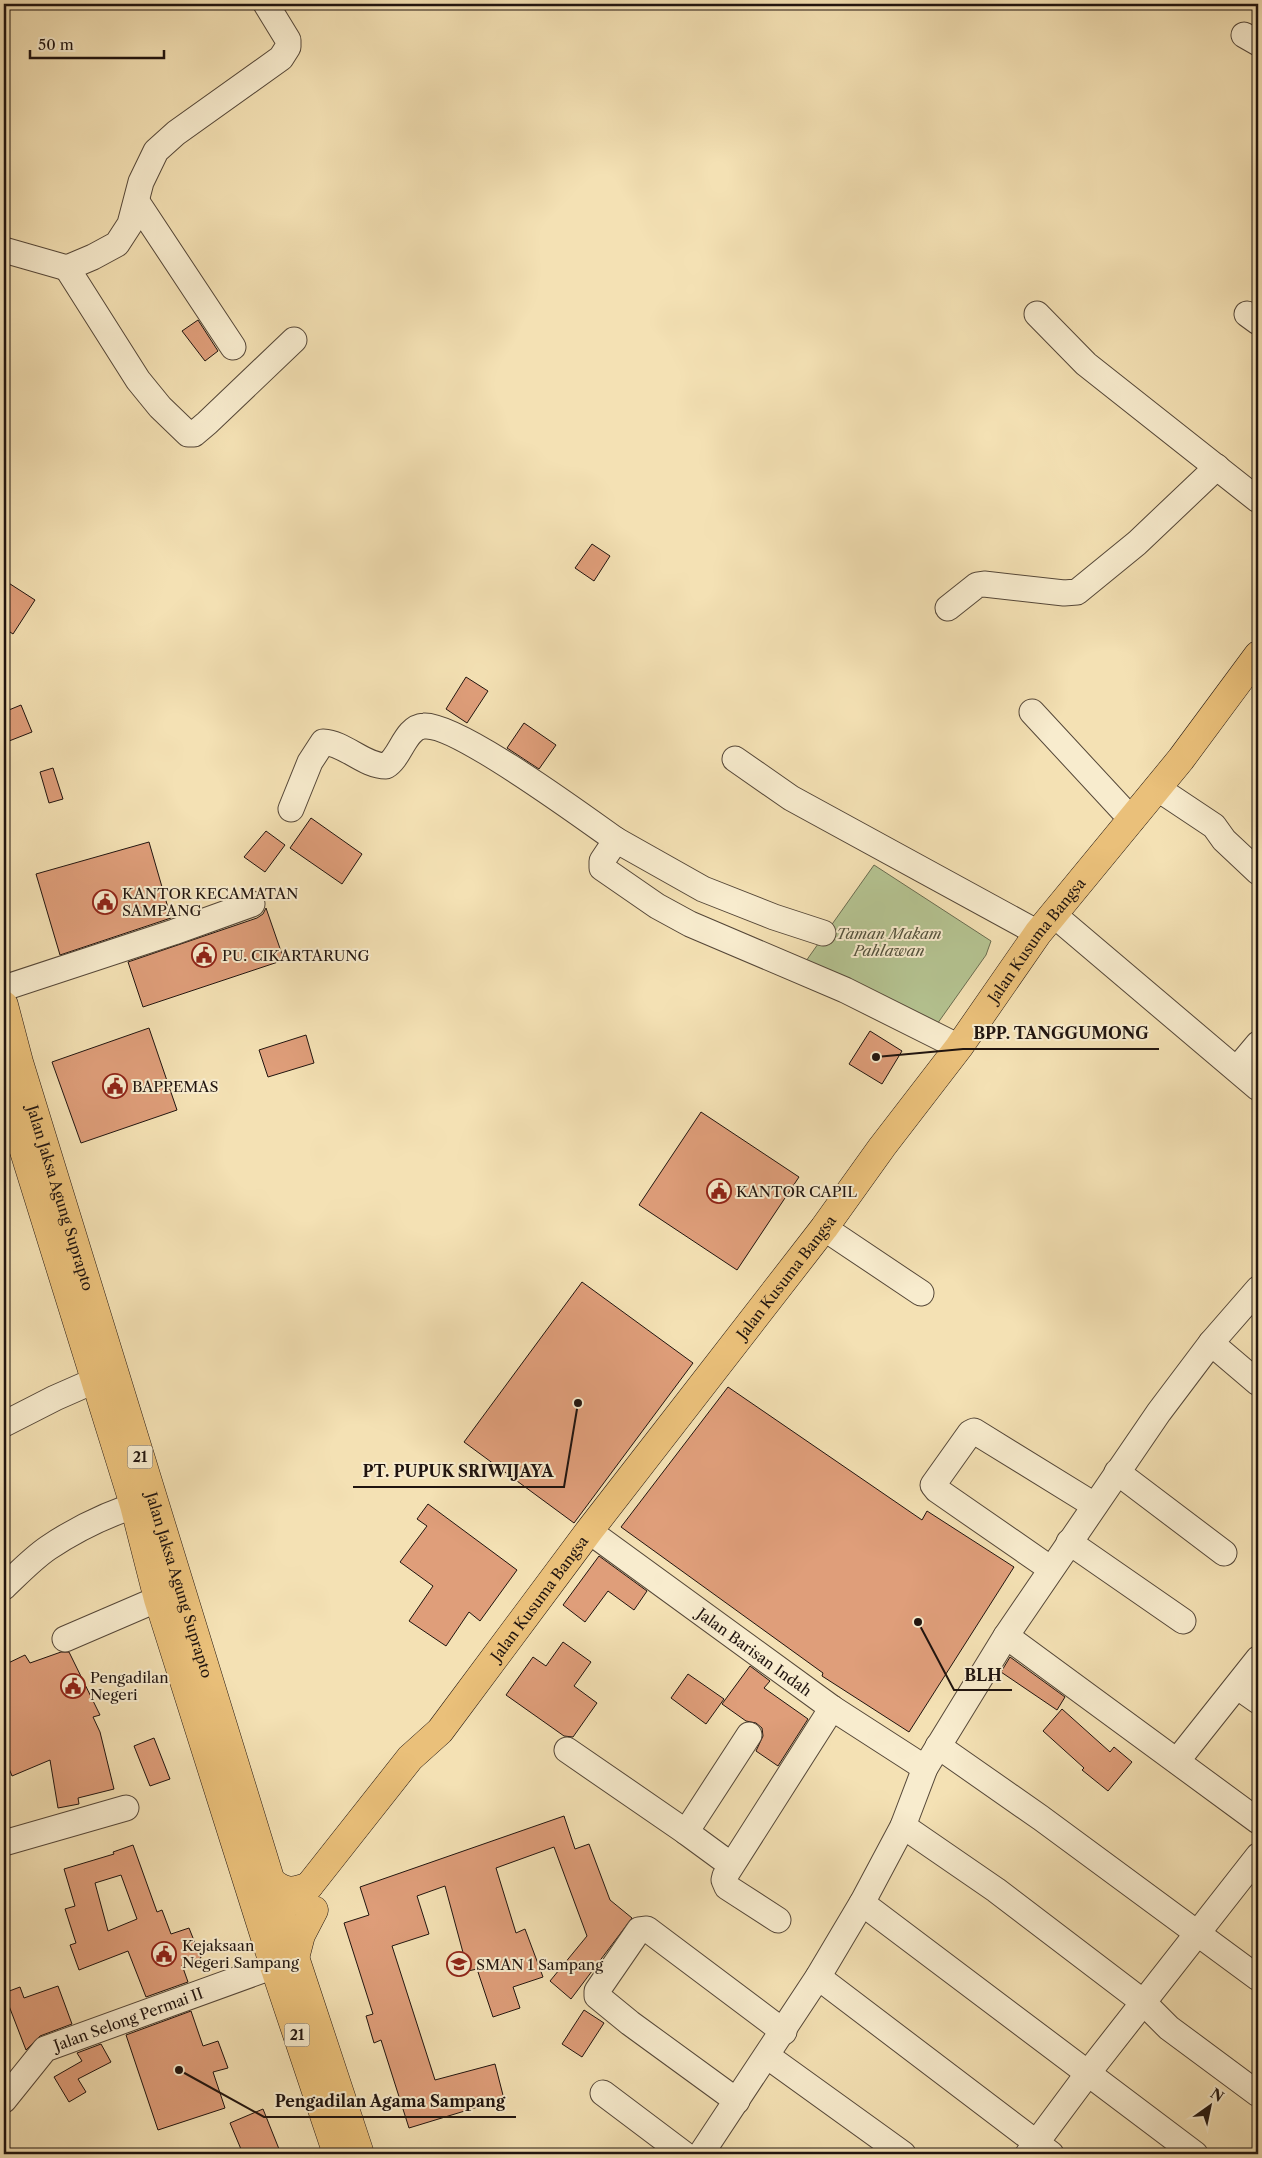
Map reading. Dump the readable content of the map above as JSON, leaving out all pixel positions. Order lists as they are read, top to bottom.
{
  "streets": {
    "main road": ["Jalan Kusuma Bangsa", "Jalan Jaksa Agung Suprapto", "21"],
    "street": ["Jalan Barisan Indah", "Jalan Selong Permai II"]
  },
  "crossings": [
    ["Jalan Kusuma Bangsa", "Jalan Jaksa Agung Suprapto"],
    ["Jalan Kusuma Bangsa", "21"],
    ["Jalan Kusuma Bangsa", "Jalan Barisan Indah"],
    ["Jalan Jaksa Agung Suprapto", "21"],
    ["21", "Jalan Selong Permai II"]
  ],
  "parks": ["Taman Makam Pahlawan"],
  "places": {
    "public building": [
      "KANTOR KECAMATAN SAMPANG",
      "PU. CIKARTARUNG",
      "BAPPEMAS",
      "KANTOR CAPIL",
      "Pengadilan Negeri",
      "Kejaksaan Negeri Sampang"
    ],
    "other": [
      "BPP. TANGGUMONG",
      "PT. PUPUK SRIWIJAYA",
      "BLH",
      "Pengadilan Agama Sampang"
    ],
    "school or university": ["SMAN 1 Sampang"]
  },
  "scale_bar": "50 m",
  "north": "top right"
}
